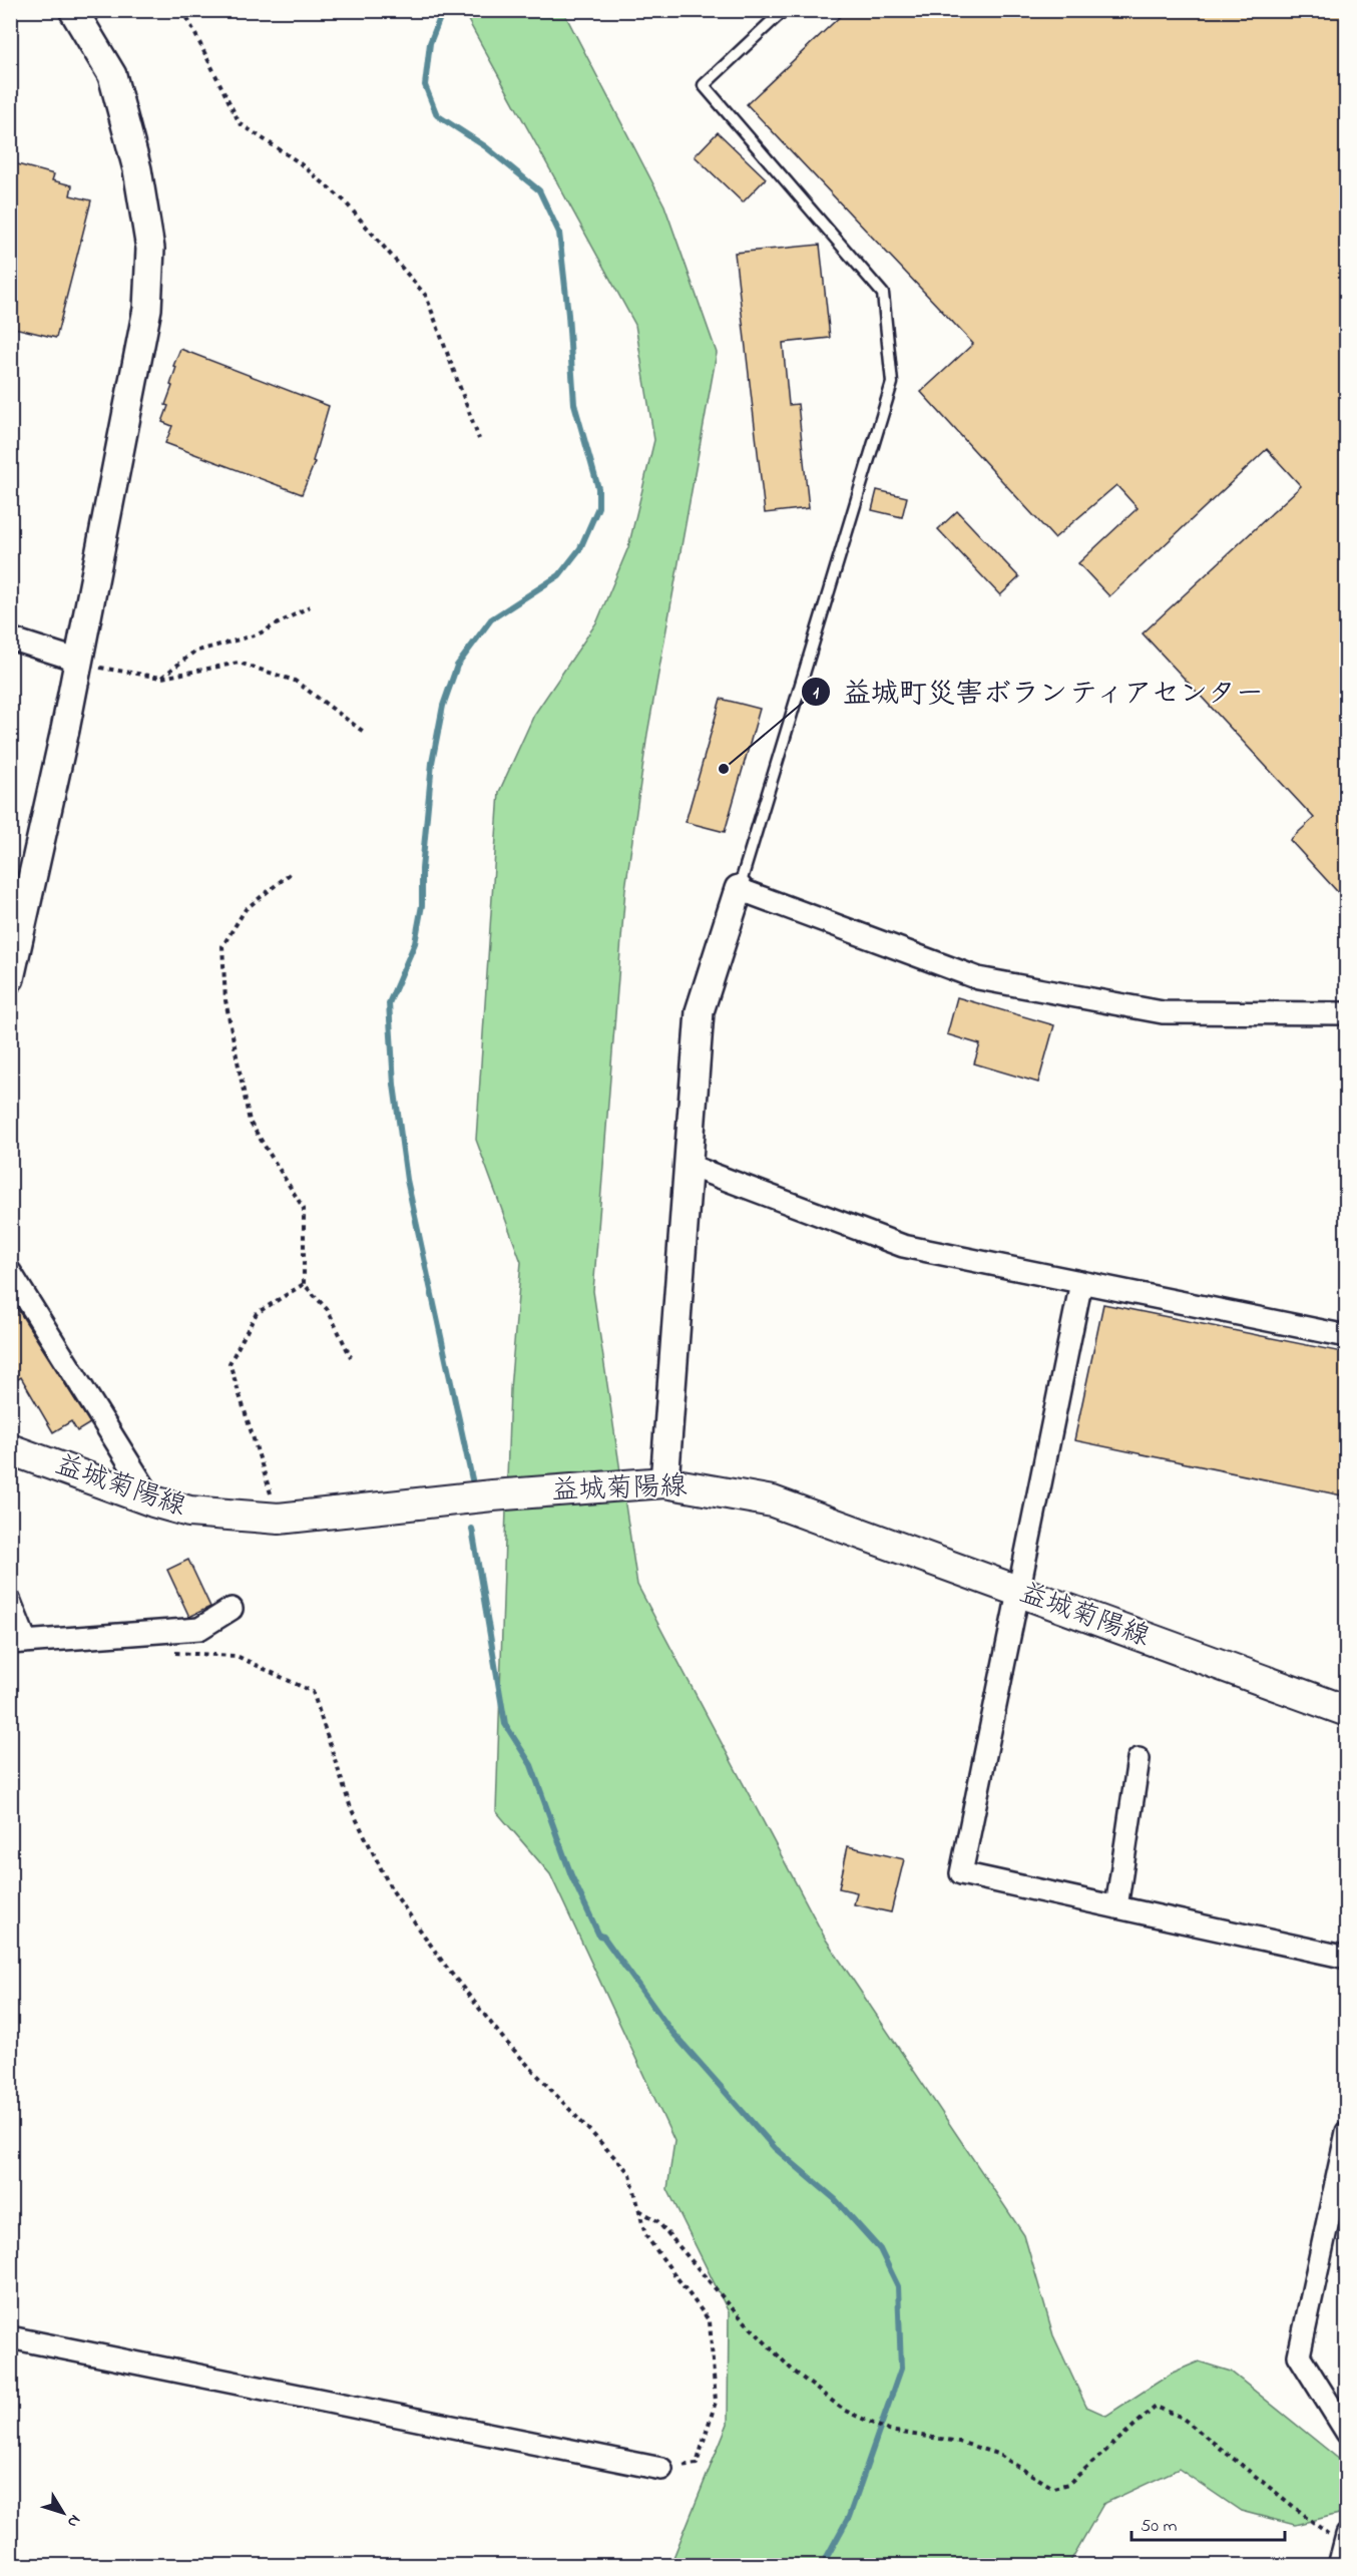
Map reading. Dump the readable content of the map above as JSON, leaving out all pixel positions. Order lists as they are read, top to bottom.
{
  "streets": {
    "main road": ["益城菊陽線"]
  },
  "places": ["益城町災害ボランティアセンター"],
  "scale_bar": "50 m",
  "north": "bottom right"
}
